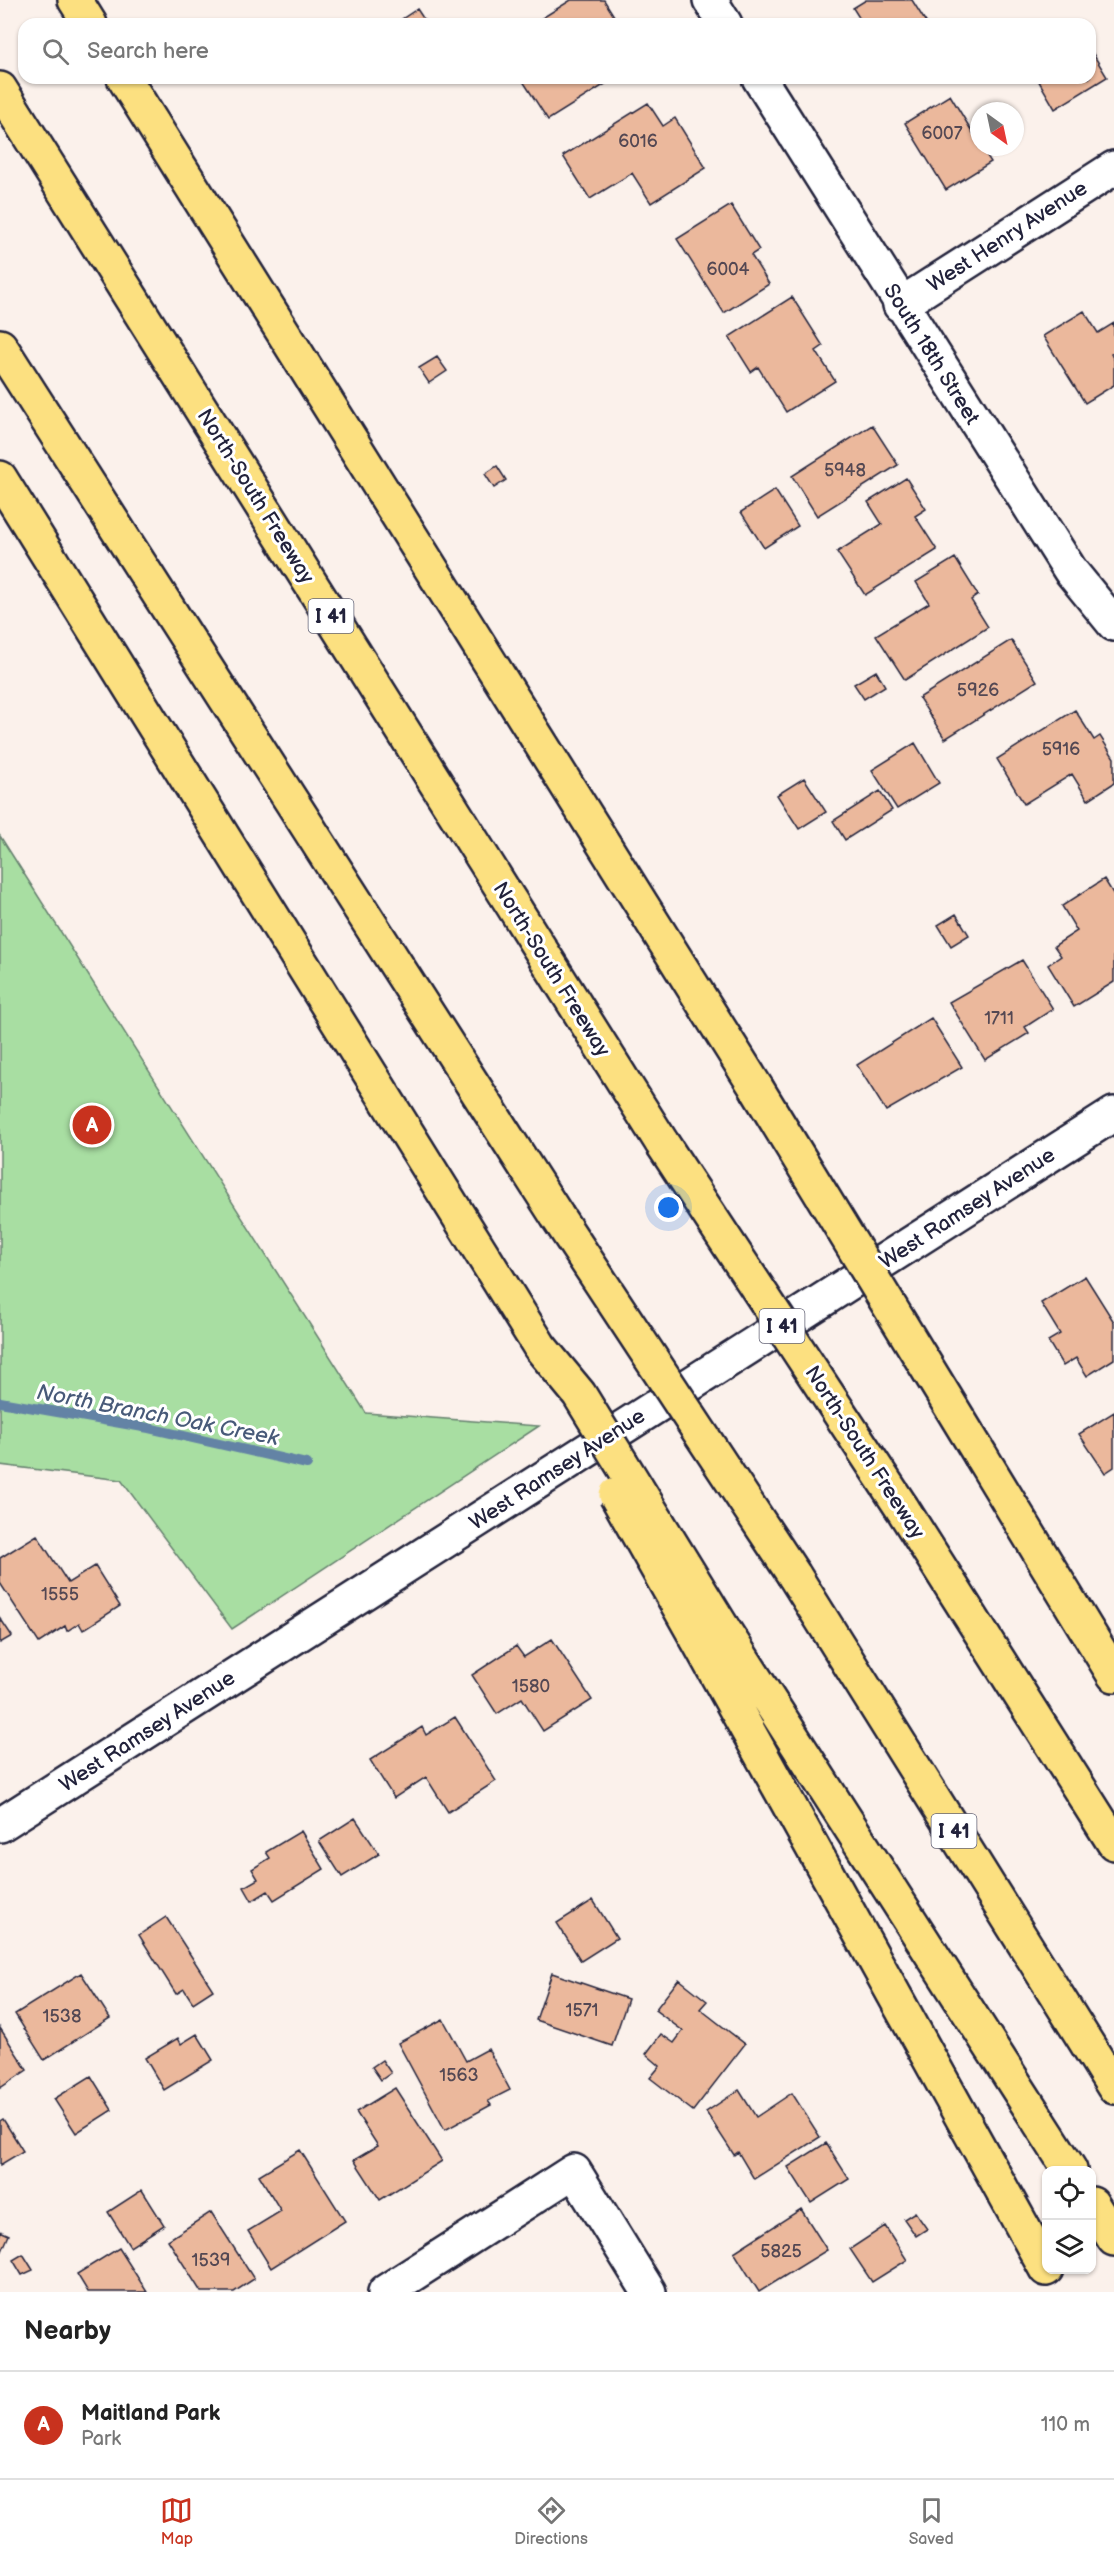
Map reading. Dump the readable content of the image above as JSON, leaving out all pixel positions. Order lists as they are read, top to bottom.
{
  "streets": {
    "highway": ["North-South Freeway", "I 41"],
    "street": ["West Henry Avenue", "South 18th Street", "West Ramsey Avenue"]
  },
  "crossings": [
    ["West Henry Avenue", "South 18th Street"]
  ],
  "water": ["North Branch Oak Creek"],
  "house_numbers": [
    "6007",
    "6016",
    "6004",
    "5948",
    "5926",
    "5916",
    "1711",
    "1555",
    "1580",
    "1571",
    "1538",
    "1563",
    "5825",
    "1539"
  ],
  "north": "bottom right",
  "page": {
    "search": "Search here",
    "pins": "A",
    "heading": "Nearby",
    "list": [
      {
        "mark": "A",
        "name": "Maitland Park",
        "note": "Park",
        "value": "110 m"
      }
    ],
    "nav": ["Map", "Directions", "Saved"]
  }
}
